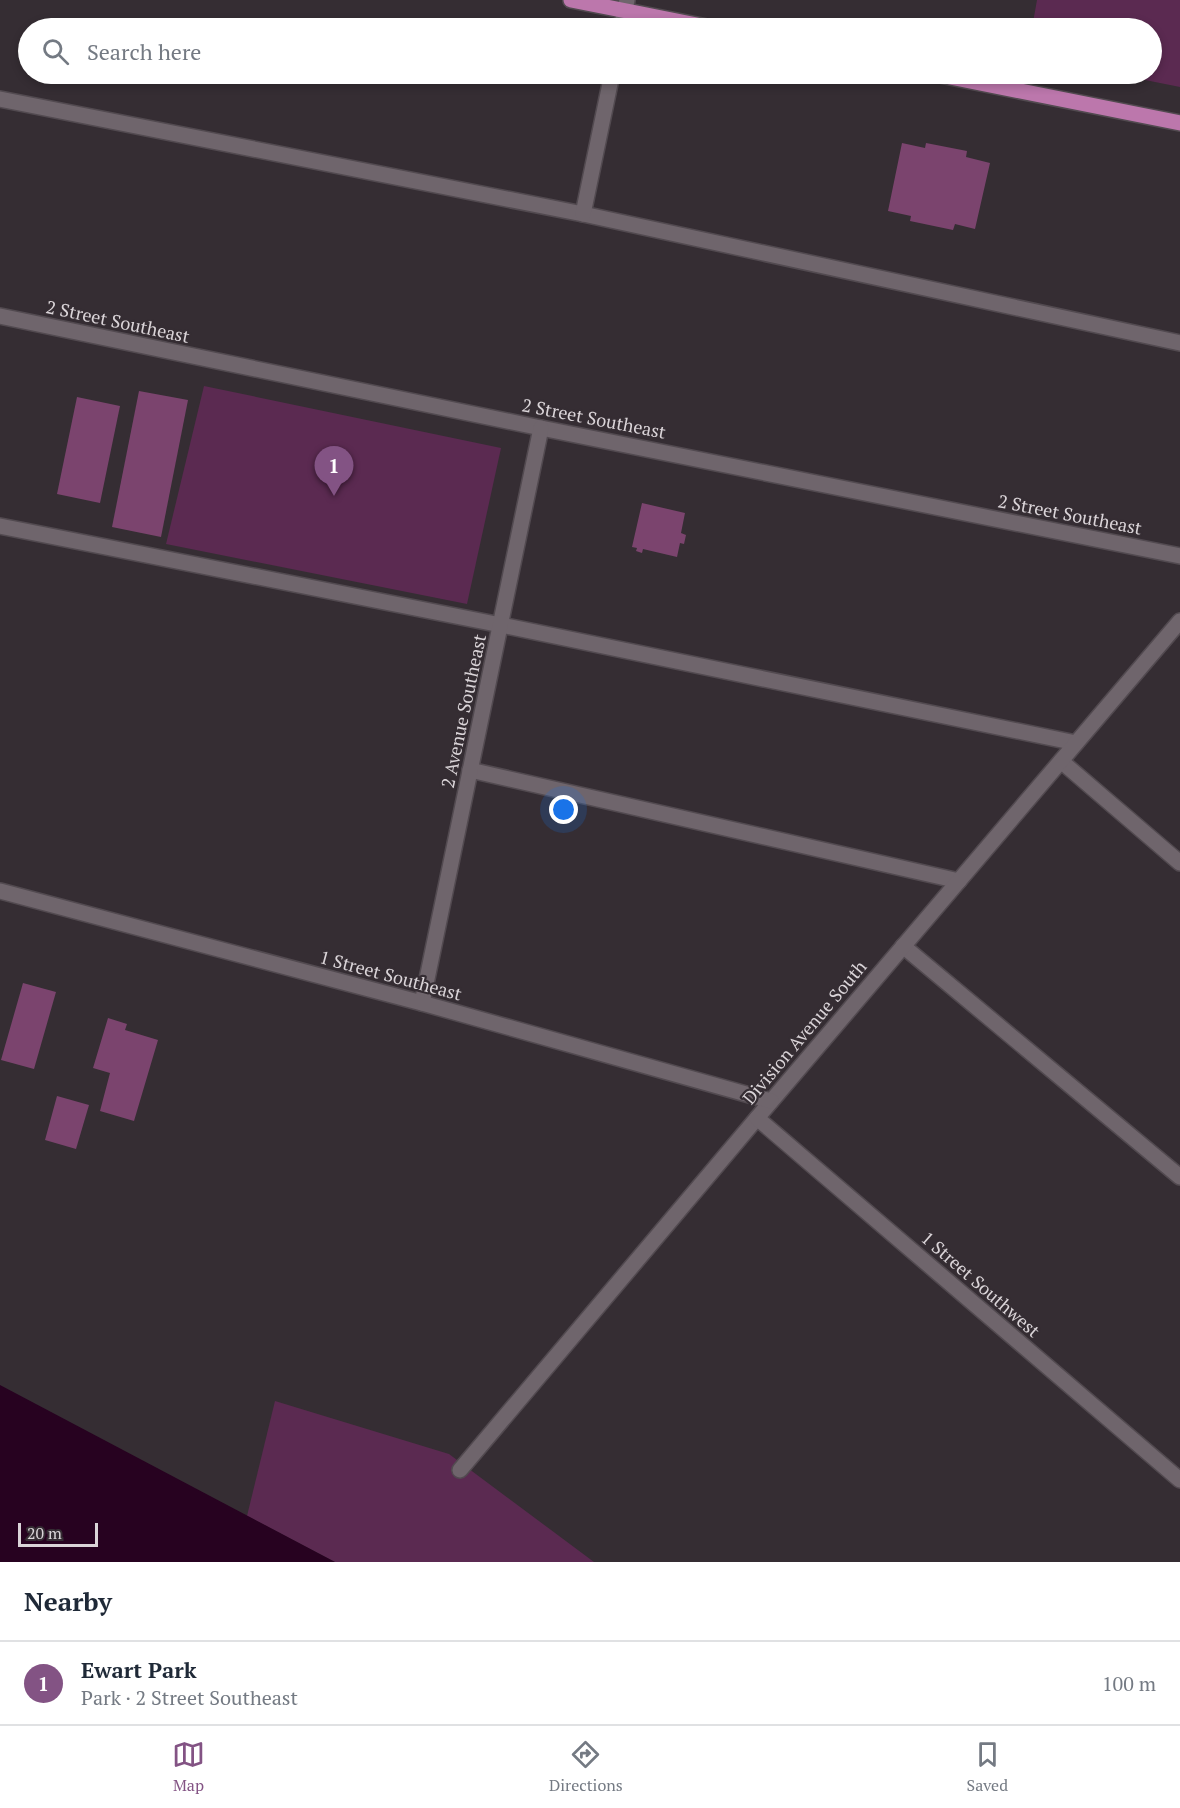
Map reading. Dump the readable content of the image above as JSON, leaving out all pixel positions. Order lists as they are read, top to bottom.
{
  "streets": {
    "street": [
      "2 Street Southeast",
      "2 Avenue Southeast",
      "1 Street Southeast",
      "Division Avenue South",
      "1 Street Southwest"
    ]
  },
  "crossings": [
    ["2 Street Southeast", "2 Avenue Southeast"],
    ["2 Avenue Southeast", "1 Street Southeast"],
    ["1 Street Southeast", "Division Avenue South"],
    ["Division Avenue South", "1 Street Southwest"]
  ],
  "scale_bar": "20 m",
  "page": {
    "search": "Search here",
    "pins": "1",
    "scale": "20 m",
    "heading": "Nearby",
    "list": [
      {
        "mark": "1",
        "name": "Ewart Park",
        "note": "Park · 2 Street Southeast",
        "value": "100 m"
      }
    ],
    "nav": ["Map", "Directions", "Saved"]
  }
}
